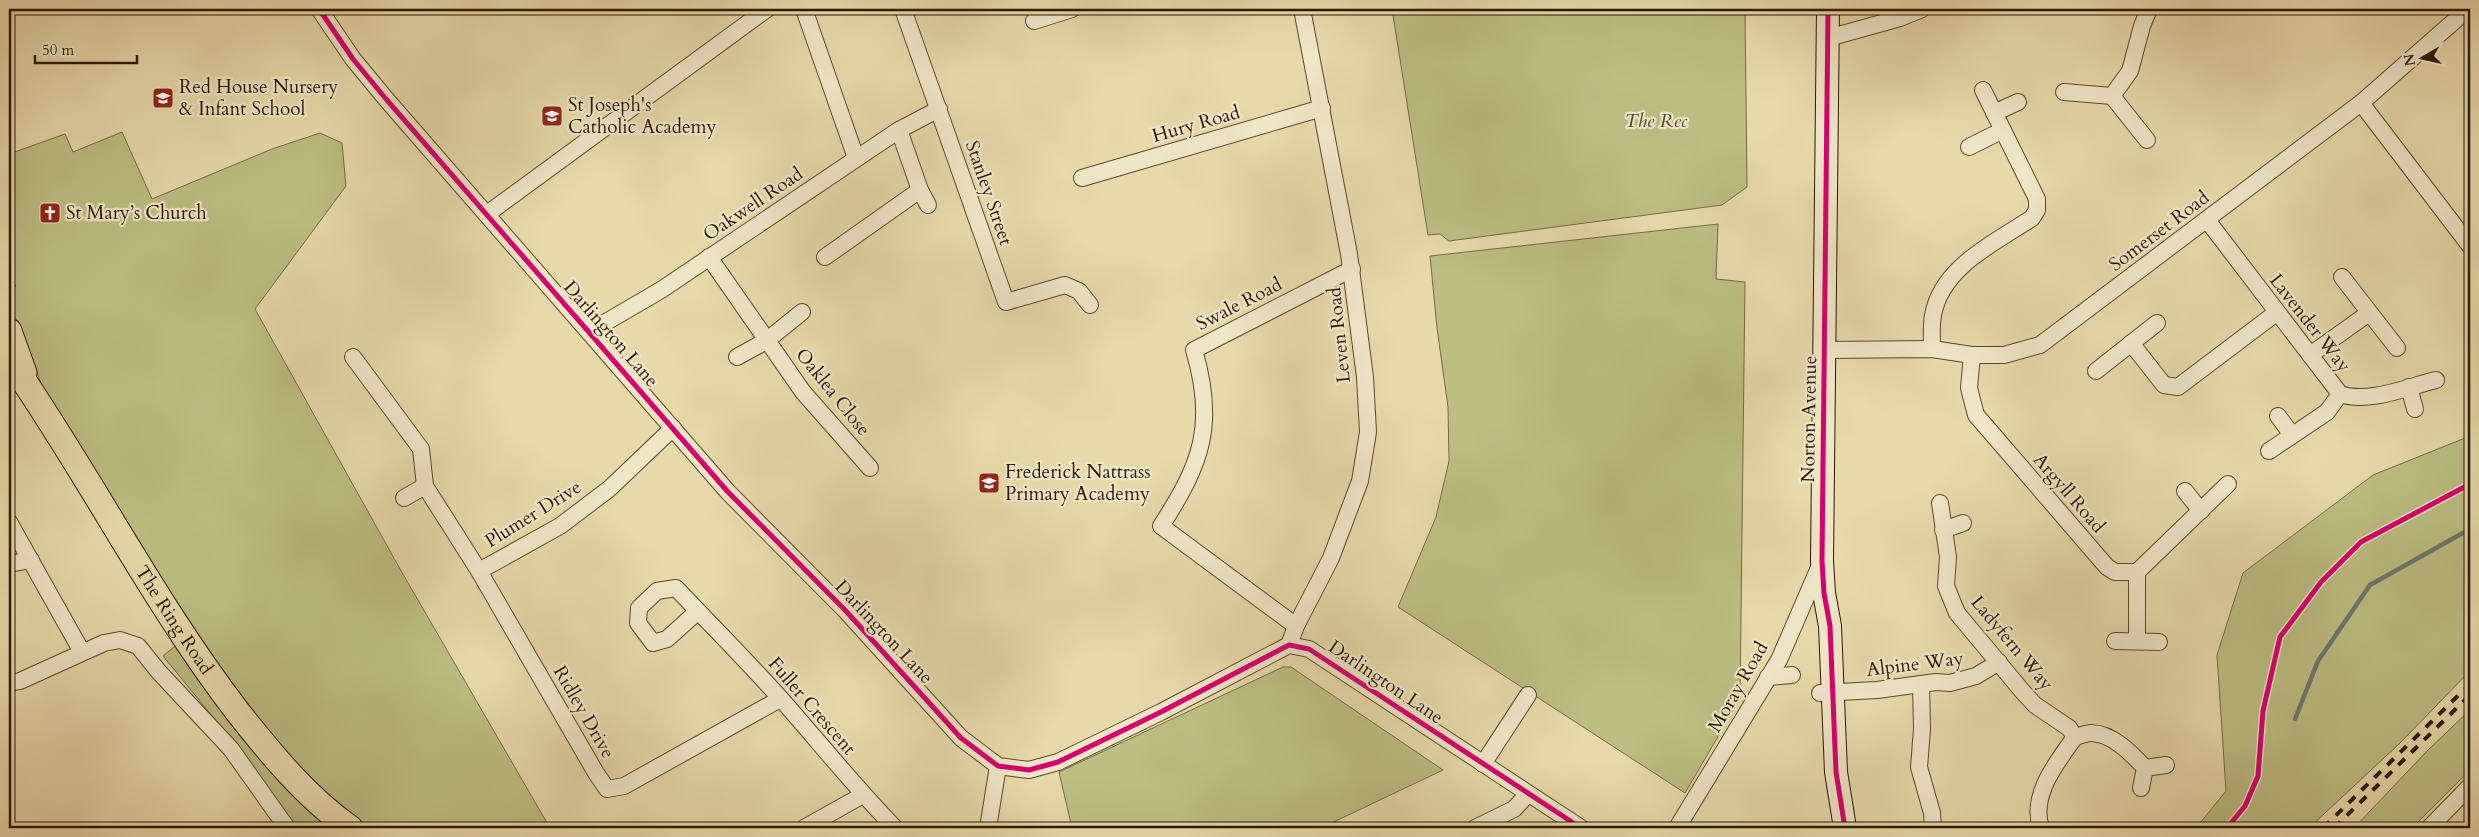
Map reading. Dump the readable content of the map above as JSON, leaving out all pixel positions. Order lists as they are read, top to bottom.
{
  "streets": {
    "main road": ["The Ring Road"],
    "street": [
      "Hury Road",
      "Stanley Street",
      "Oakwell Road",
      "Somerset Road",
      "Swale Road",
      "Lavender Way",
      "Darlington Lane",
      "Leven Road",
      "Oaklea Close",
      "Norton Avenue",
      "Argyll Road",
      "Plumer Drive",
      "Ladyfern Way",
      "Alpine Way",
      "Moray Road",
      "Fuller Crescent",
      "Ridley Drive"
    ]
  },
  "crossings": [
    ["Hury Road", "Leven Road"],
    ["Stanley Street", "Oakwell Road"],
    ["Oakwell Road", "Darlington Lane"],
    ["Oakwell Road", "Oaklea Close"],
    ["Somerset Road", "Lavender Way"],
    ["Somerset Road", "Norton Avenue"],
    ["Somerset Road", "Argyll Road"],
    ["Swale Road", "Leven Road"],
    ["Darlington Lane", "Leven Road"],
    ["Darlington Lane", "Plumer Drive"],
    ["Norton Avenue", "Alpine Way"],
    ["Norton Avenue", "Moray Road"],
    ["Plumer Drive", "Ridley Drive"],
    ["Ladyfern Way", "Alpine Way"],
    ["Fuller Crescent", "Ridley Drive"]
  ],
  "parks": ["The Rec"],
  "places": {
    "school or university": ["Red House Nursery & Infant School", "St Joseph's Catholic Academy", "Frederick Nattrass Primary Academy"],
    "church": ["St Mary’s Church"]
  },
  "scale_bar": "50 m",
  "north": "left"
}
